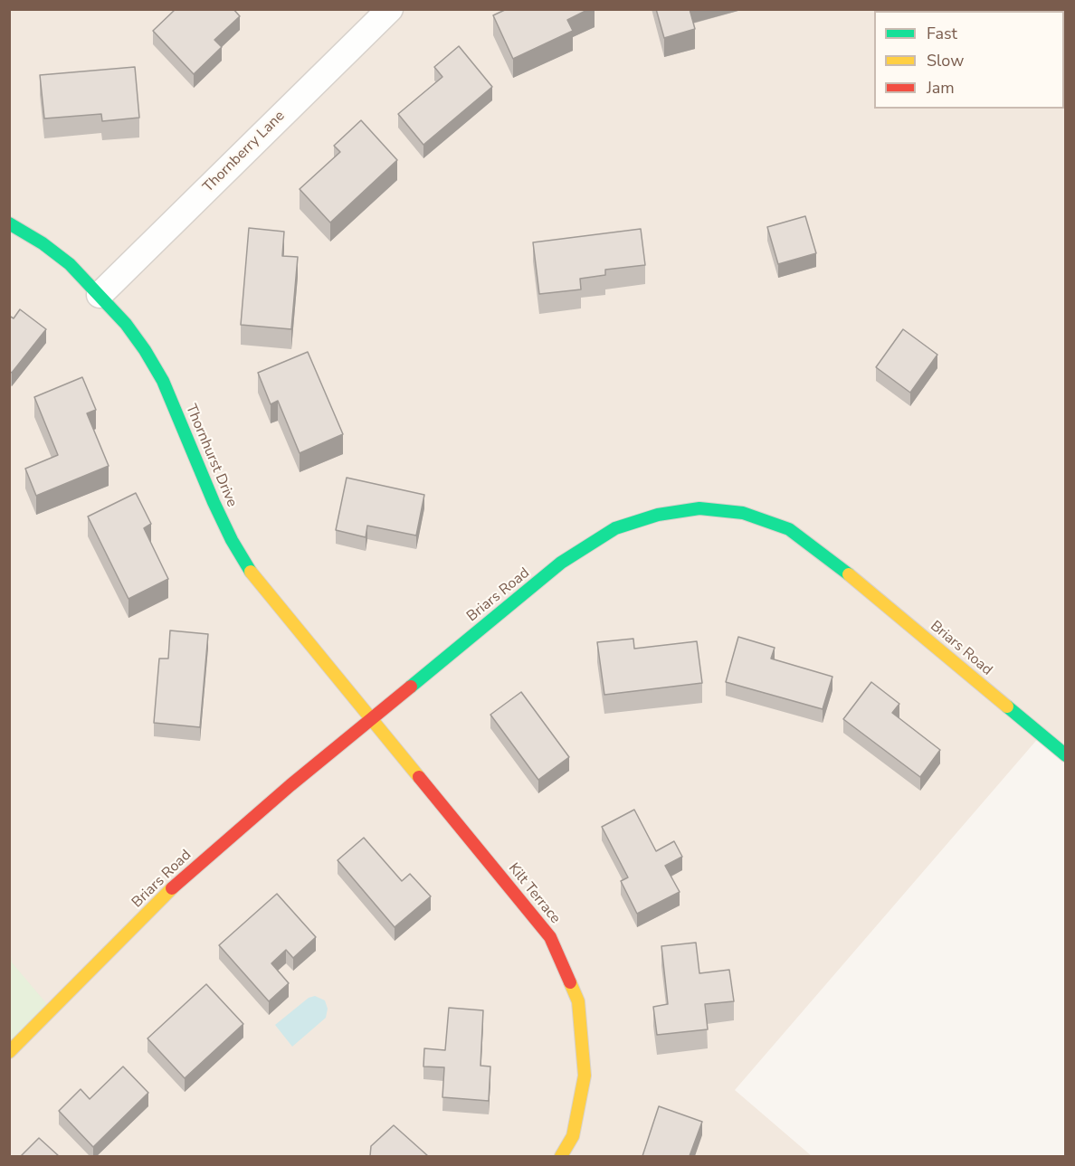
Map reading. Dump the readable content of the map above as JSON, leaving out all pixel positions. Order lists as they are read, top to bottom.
{
  "streets": {
    "street": [
      "Thornberry Lane",
      "Thornhurst Drive",
      "Briars Road",
      "Kilt Terrace"
    ]
  },
  "crossings": [
    ["Thornberry Lane", "Thornhurst Drive"],
    ["Thornhurst Drive", "Briars Road"],
    ["Thornhurst Drive", "Kilt Terrace"],
    ["Briars Road", "Kilt Terrace"]
  ],
  "legend": ["Fast", "Slow", "Jam"]
}
